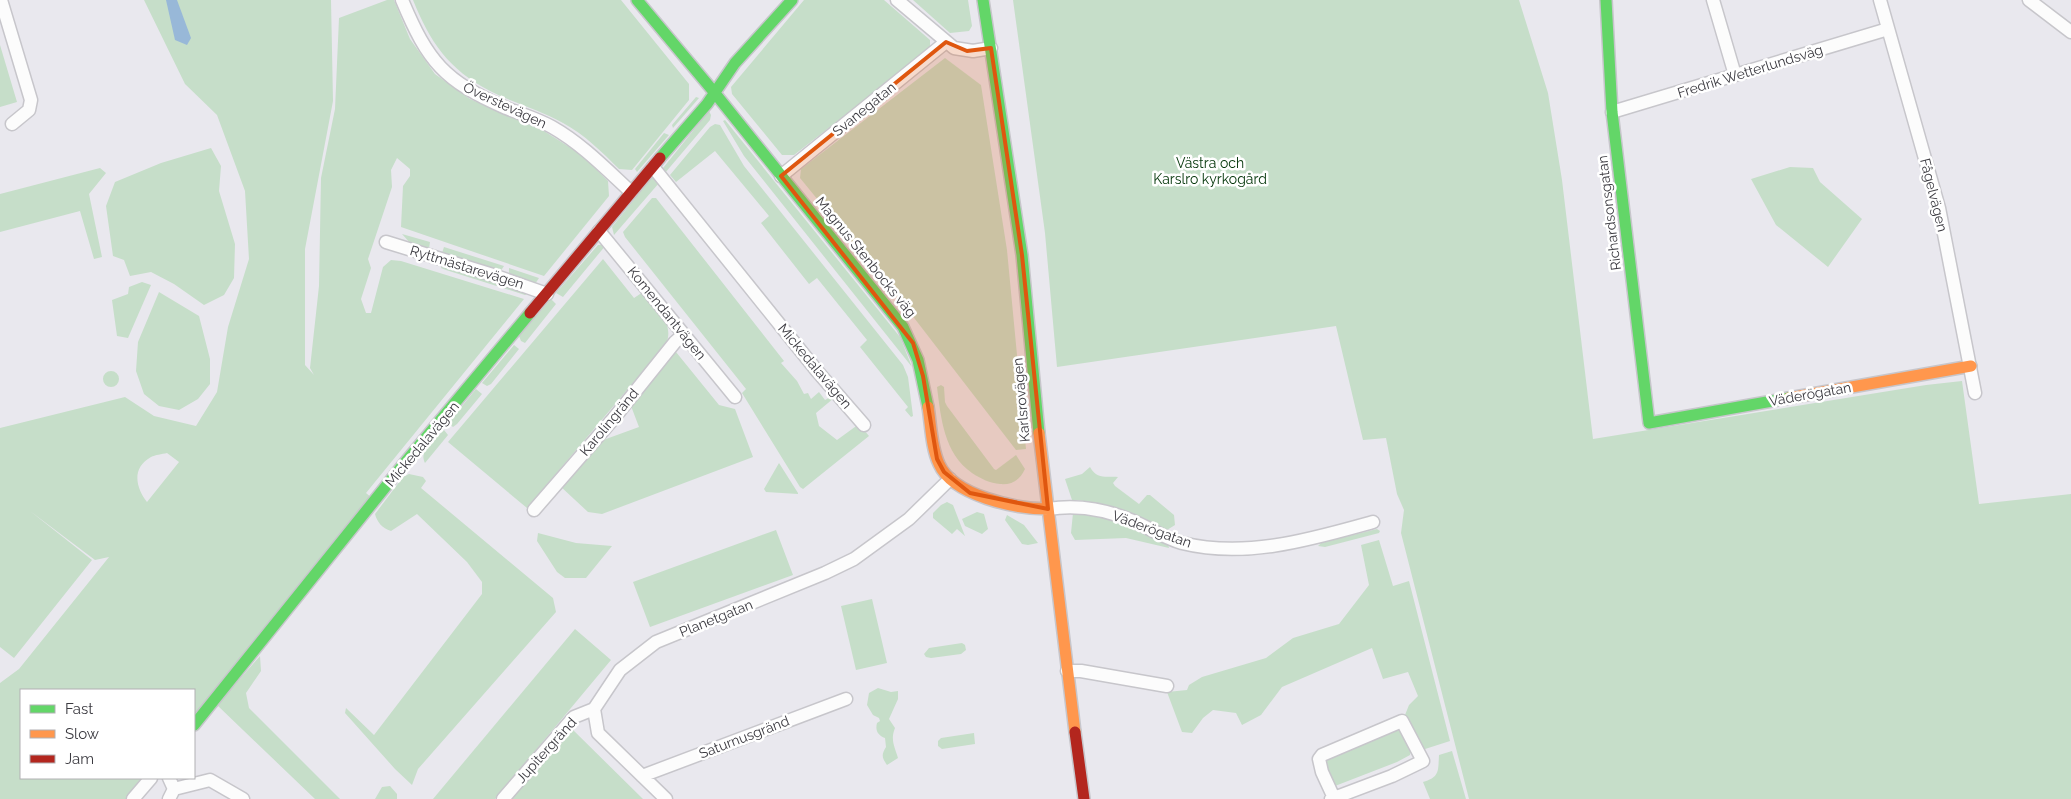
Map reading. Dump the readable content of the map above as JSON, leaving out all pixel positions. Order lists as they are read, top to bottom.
{
  "streets": {
    "street": [
      "Fredrik Wetterlundsväg",
      "Överstevägen",
      "Svanegatan",
      "Fågelvägen",
      "Richardsonsgatan",
      "Magnus Stenbocks väg",
      "Ryttmästarevägen",
      "Komendantvägen",
      "Mickedalavägen",
      "Väderögatan",
      "Karlsrovägen",
      "Karolingränd",
      "Planetgatan",
      "Saturnusgränd",
      "Jupitergränd"
    ]
  },
  "crossings": [
    ["Fredrik Wetterlundsväg", "Fågelvägen"],
    ["Fredrik Wetterlundsväg", "Richardsonsgatan"],
    ["Överstevägen", "Mickedalavägen"],
    ["Svanegatan", "Magnus Stenbocks väg"],
    ["Fågelvägen", "Väderögatan"],
    ["Richardsonsgatan", "Väderögatan"],
    ["Magnus Stenbocks väg", "Mickedalavägen"],
    ["Magnus Stenbocks väg", "Väderögatan"],
    ["Magnus Stenbocks väg", "Karlsrovägen"],
    ["Magnus Stenbocks väg", "Planetgatan"],
    ["Ryttmästarevägen", "Mickedalavägen"],
    ["Komendantvägen", "Mickedalavägen"],
    ["Komendantvägen", "Karolingränd"],
    ["Väderögatan", "Karlsrovägen"],
    ["Planetgatan", "Jupitergränd"]
  ],
  "parks": ["Västra och Karslro kyrkogård"],
  "legend": ["Fast", "Slow", "Jam"]
}
